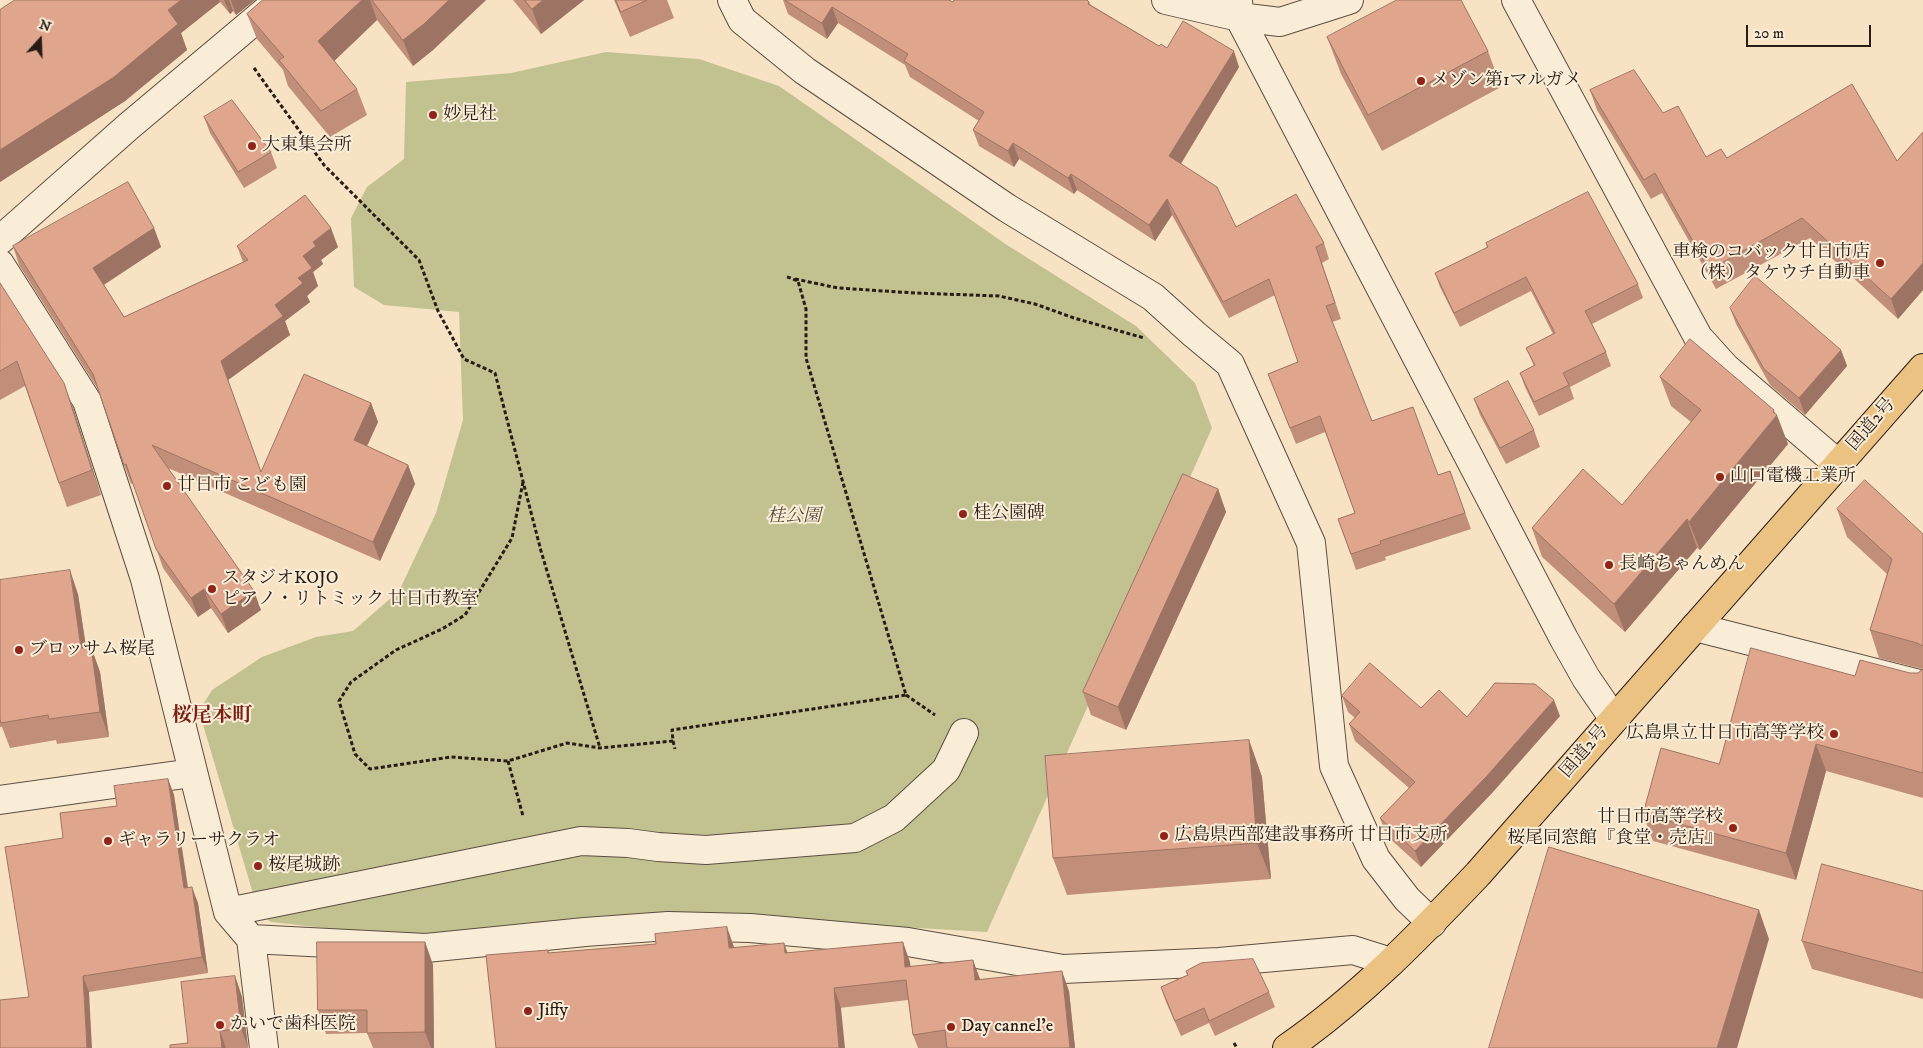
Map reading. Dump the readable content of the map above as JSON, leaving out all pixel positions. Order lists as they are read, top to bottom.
{
  "streets": {
    "highway": ["国道2号"]
  },
  "districts": ["桜尾本町"],
  "parks": ["桂公園"],
  "places": [
    "メゾン第1マルガメ",
    "妙見社",
    "大東集会所",
    "車検のコバック廿日市店 （株）タケウチ自動車",
    "山口電機工業所",
    "廿日市 こども園",
    "桂公園碑",
    "長崎ちゃんめん",
    "スタジオKOJO ピアノ・リトミック 廿日市教室",
    "ブロッサム桜尾",
    "広島県立廿日市高等学校",
    "廿日市高等学校 桜尾同窓館『食堂・売店』",
    "広島県西部建設事務所 廿日市支所",
    "ギャラリーサクラオ",
    "桜尾城跡",
    "Jiffy",
    "かいで歯科医院",
    "Day cannel’e"
  ],
  "scale_bar": "20 m",
  "north": "top"
}
